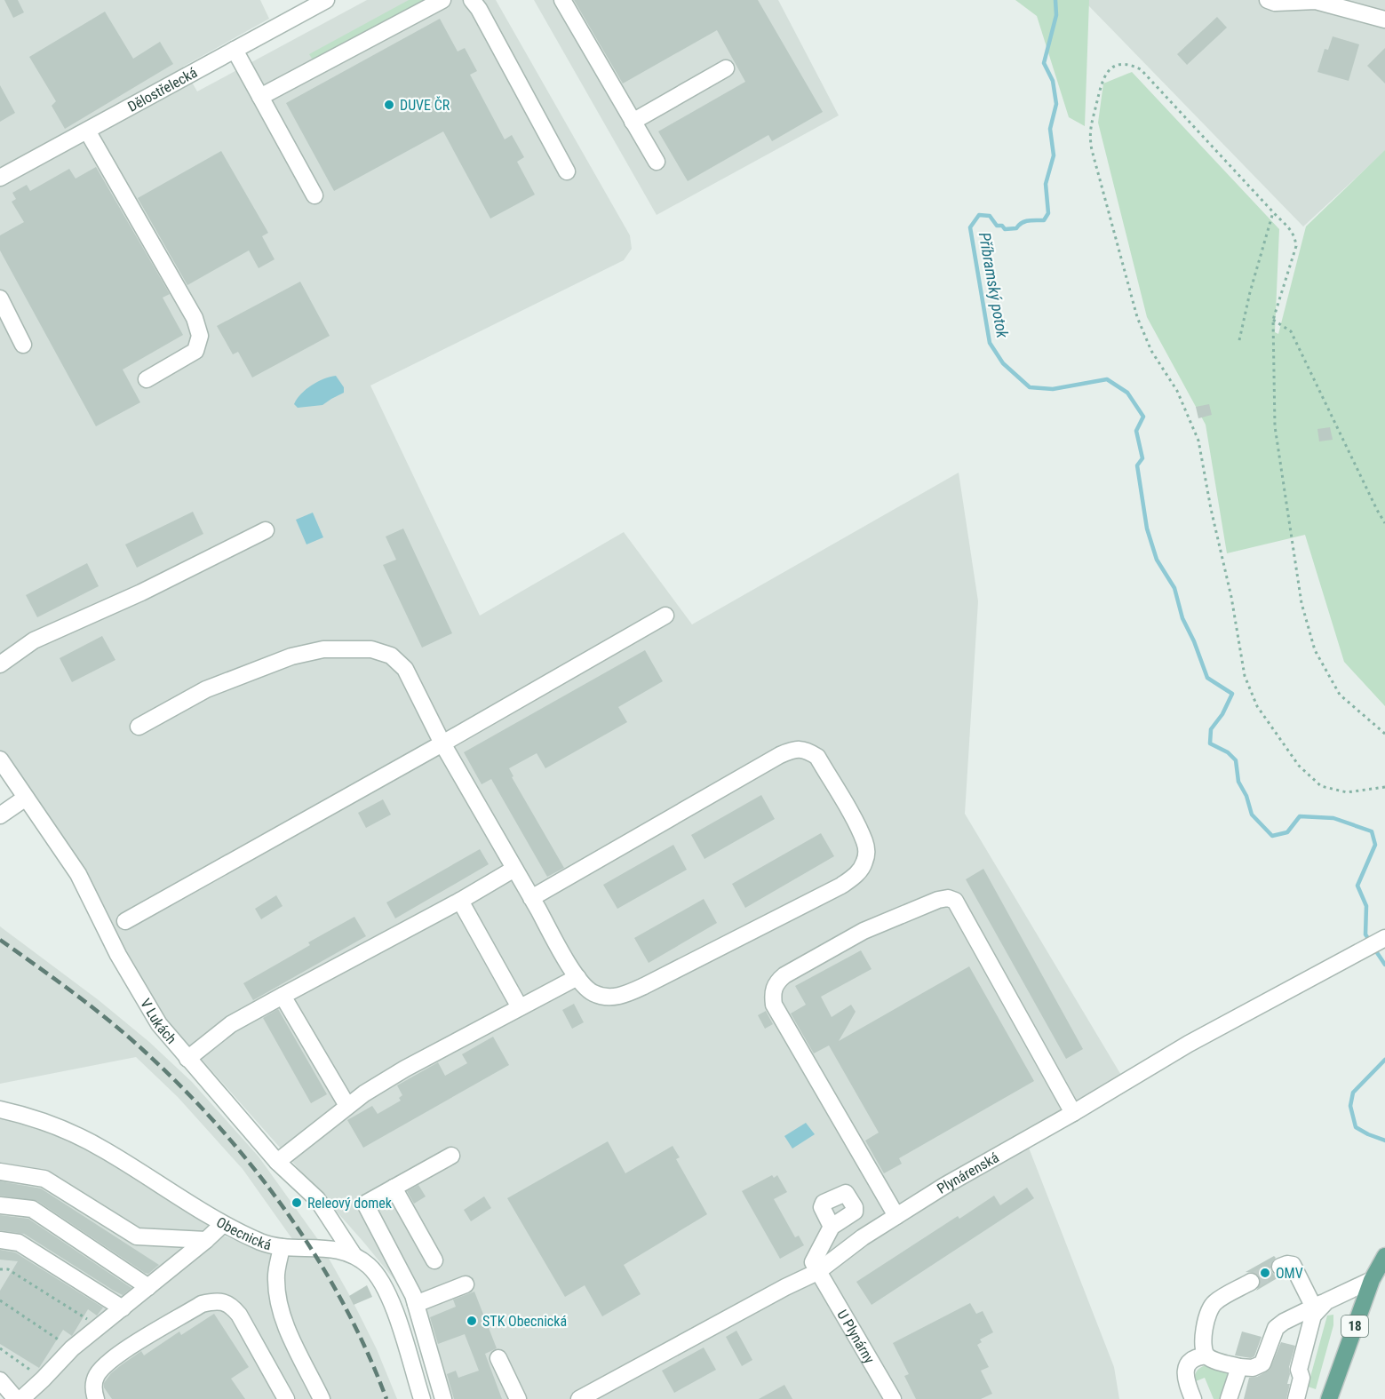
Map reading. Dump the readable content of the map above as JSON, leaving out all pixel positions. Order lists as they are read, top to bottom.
{
  "streets": {
    "main road": ["18"],
    "street": [
      "Dělostřelecká",
      "V Lukách",
      "Plynárenská",
      "Obecnická",
      "U Plynárny"
    ]
  },
  "crossings": [
    ["V Lukách", "Obecnická"],
    ["Plynárenská", "U Plynárny"]
  ],
  "water": ["Příbramský potok"],
  "places": [
    "DUVE ČR",
    "Releový domek",
    "OMV",
    "STK Obecnická"
  ]
}
